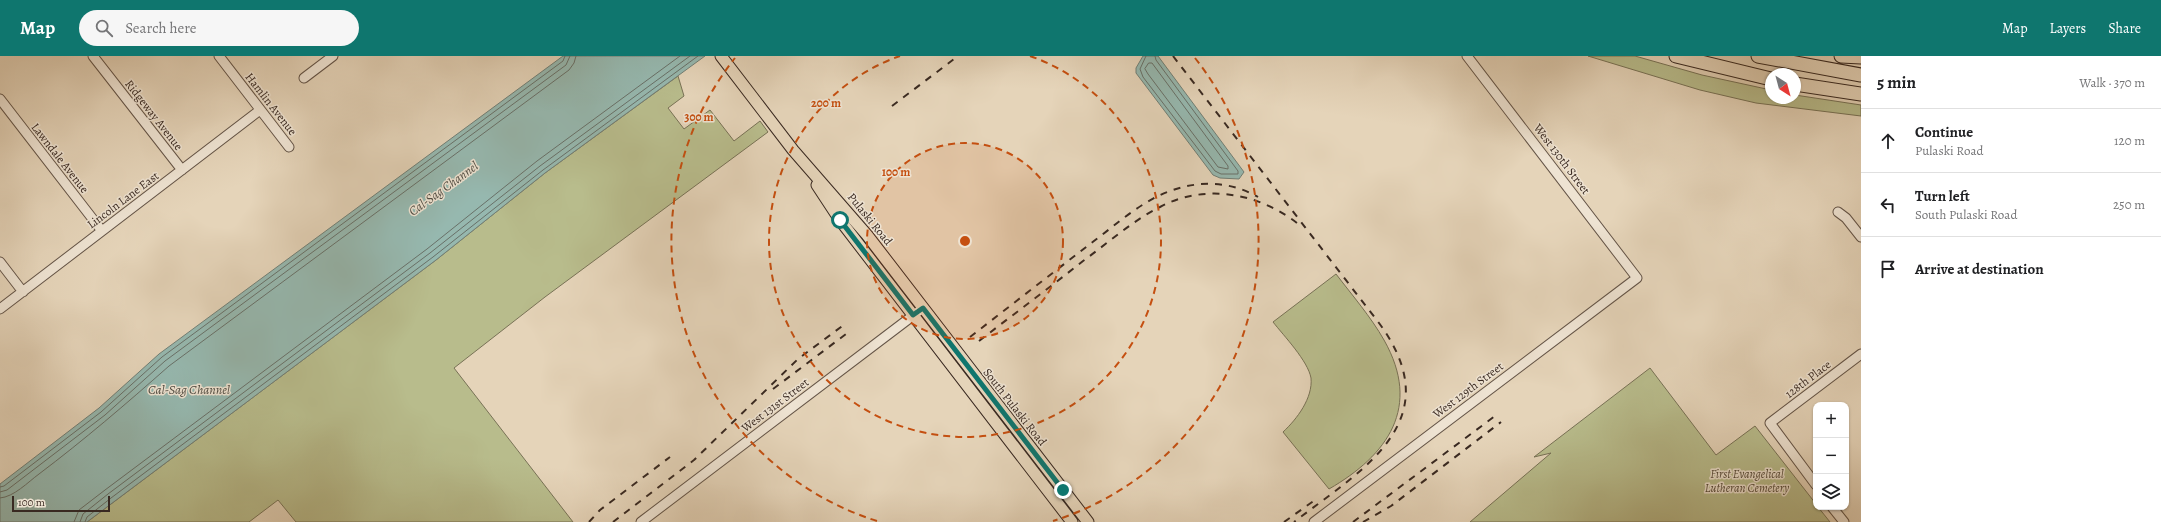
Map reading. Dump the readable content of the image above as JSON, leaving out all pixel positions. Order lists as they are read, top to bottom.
{
  "streets": {
    "main road": ["Pulaski Road", "South Pulaski Road"],
    "street": [
      "Hamlin Avenue",
      "Ridgeway Avenue",
      "Lawndale Avenue",
      "West 130th Street",
      "Lincoln Lane East",
      "128th Place",
      "West 129th Street",
      "West 131st Street"
    ]
  },
  "crossings": [
    ["Hamlin Avenue", "Lincoln Lane East"],
    ["Ridgeway Avenue", "Lincoln Lane East"],
    ["Lawndale Avenue", "Lincoln Lane East"],
    ["West 130th Street", "West 129th Street"],
    ["Pulaski Road", "West 131st Street"],
    ["Pulaski Road", "South Pulaski Road"],
    ["West 131st Street", "South Pulaski Road"]
  ],
  "water": ["Cal-Sag Channel"],
  "parks": ["First Evangelical Lutheran Cemetery"],
  "scale_bar": "100 m",
  "north": "bottom right",
  "page": {
    "header": "Map",
    "search": "Search here",
    "nav": ["Map", "Layers", "Share"],
    "heading": ["5 min", "Walk · 370 m"],
    "list": [
      ["Continue", "Pulaski Road", "120 m"],
      ["Turn left", "South Pulaski Road", "250 m"],
      "Arrive at destination"
    ],
    "map_buttons": ["+", "−"],
    "scale": "100 m"
  },
  "rings": ["200 m", "300 m", "100 m"]
}
